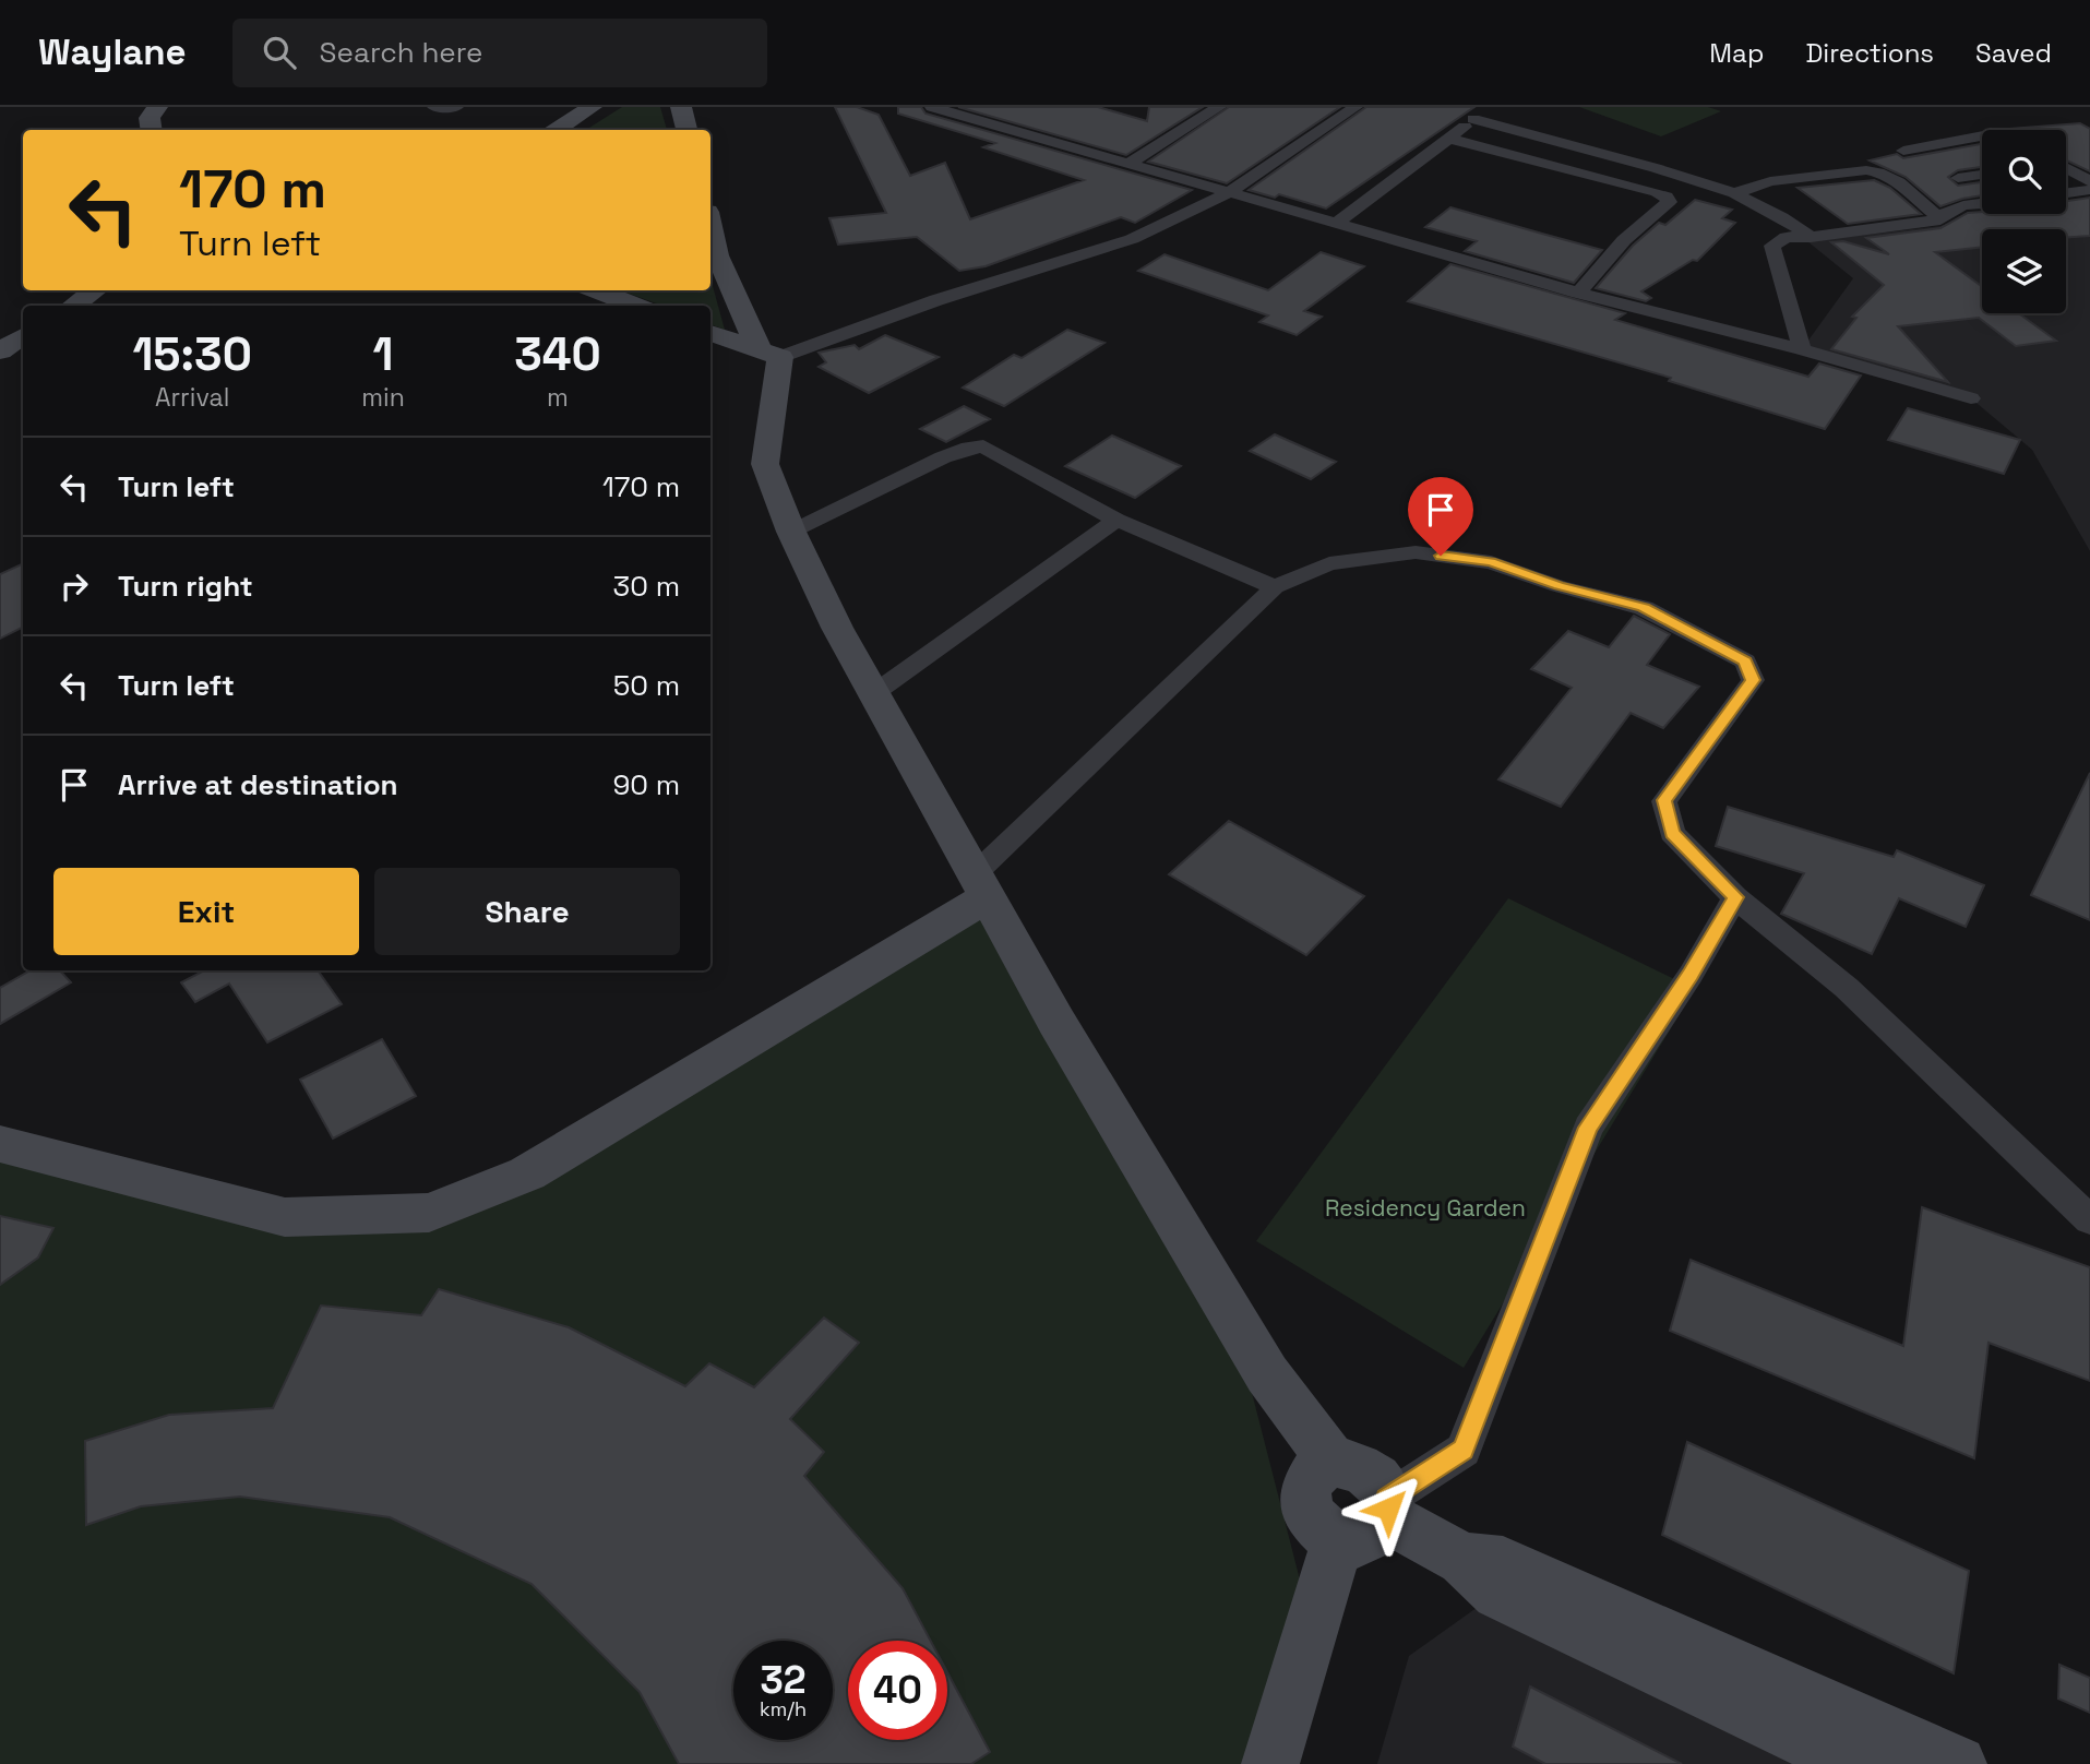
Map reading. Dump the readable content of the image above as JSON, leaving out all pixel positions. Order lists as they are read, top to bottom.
{
  "parks": ["Residency Garden"],
  "page": {
    "header": "Waylane",
    "search": "Search here",
    "nav": ["Map", "Directions", "Saved"],
    "turn": ["170 m", "Turn left"],
    "eta": [
      "15:30",
      "Arrival",
      "1",
      "min",
      "340",
      "m"
    ],
    "list": [
      {
        "name": "Turn left",
        "value": "170 m"
      },
      {
        "name": "Turn right",
        "value": "30 m"
      },
      {
        "name": "Turn left",
        "value": "50 m"
      },
      {
        "name": "Arrive at destination",
        "value": "90 m"
      }
    ],
    "buttons": ["Exit", "Share"],
    "speed": "32 km/h",
    "limit": "40"
  }
}
